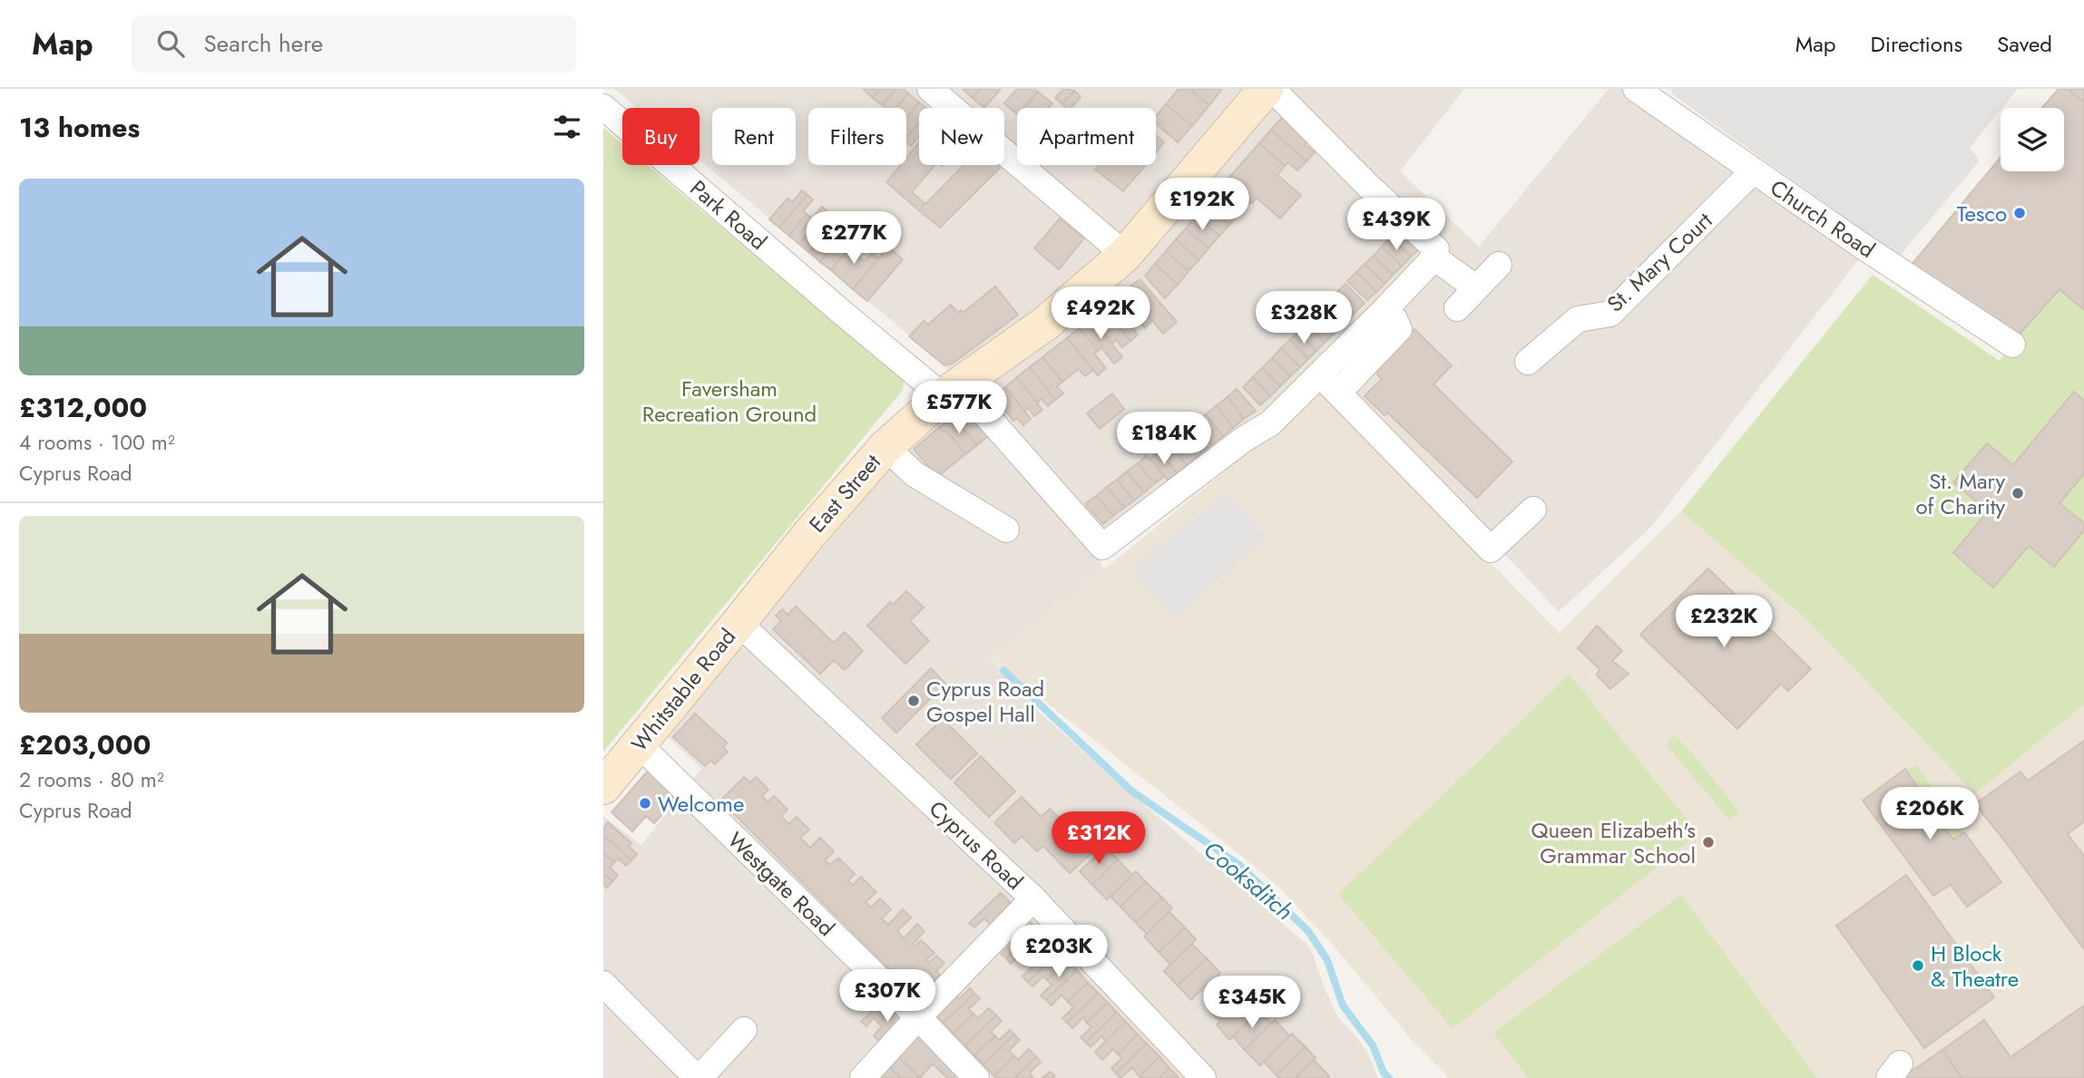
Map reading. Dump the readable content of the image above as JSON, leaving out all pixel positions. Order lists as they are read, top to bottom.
{
  "streets": {
    "main road": ["East Street", "Whitstable Road"],
    "street": [
      "Park Road",
      "Church Road",
      "St. Mary Court",
      "Cyprus Road",
      "Westgate Road"
    ]
  },
  "crossings": [
    ["Park Road", "East Street"],
    ["Church Road", "St. Mary Court"],
    ["East Street", "Whitstable Road"],
    ["East Street", "Cyprus Road"],
    ["Whitstable Road", "Cyprus Road"],
    ["Whitstable Road", "Westgate Road"]
  ],
  "water": ["Cooksditch"],
  "parks": ["Faversham Recreation Ground"],
  "places": [
    "Tesco",
    "St. Mary of Charity",
    "Cyprus Road Gospel Hall",
    "Welcome",
    "Queen Elizabeth's Grammar School",
    "H Block & Theatre"
  ],
  "page": {
    "header": "Map",
    "search": "Search here",
    "nav": ["Map", "Directions", "Saved"],
    "heading": "13 homes",
    "chip": [
      "Buy",
      "Rent",
      "Filters",
      "New",
      "Apartment"
    ],
    "list": [
      {
        "name": "£312,000",
        "note": "4 rooms · 100 m² · Cyprus Road"
      },
      {
        "name": "£203,000",
        "note": "2 rooms · 80 m² · Cyprus Road"
      }
    ],
    "price": [
      "£192K",
      "£439K",
      "£277K",
      "£492K",
      "£328K",
      "£577K",
      "£184K",
      "£232K",
      "£206K",
      "£312K",
      "£203K",
      "£307K",
      "£345K"
    ]
  }
}
